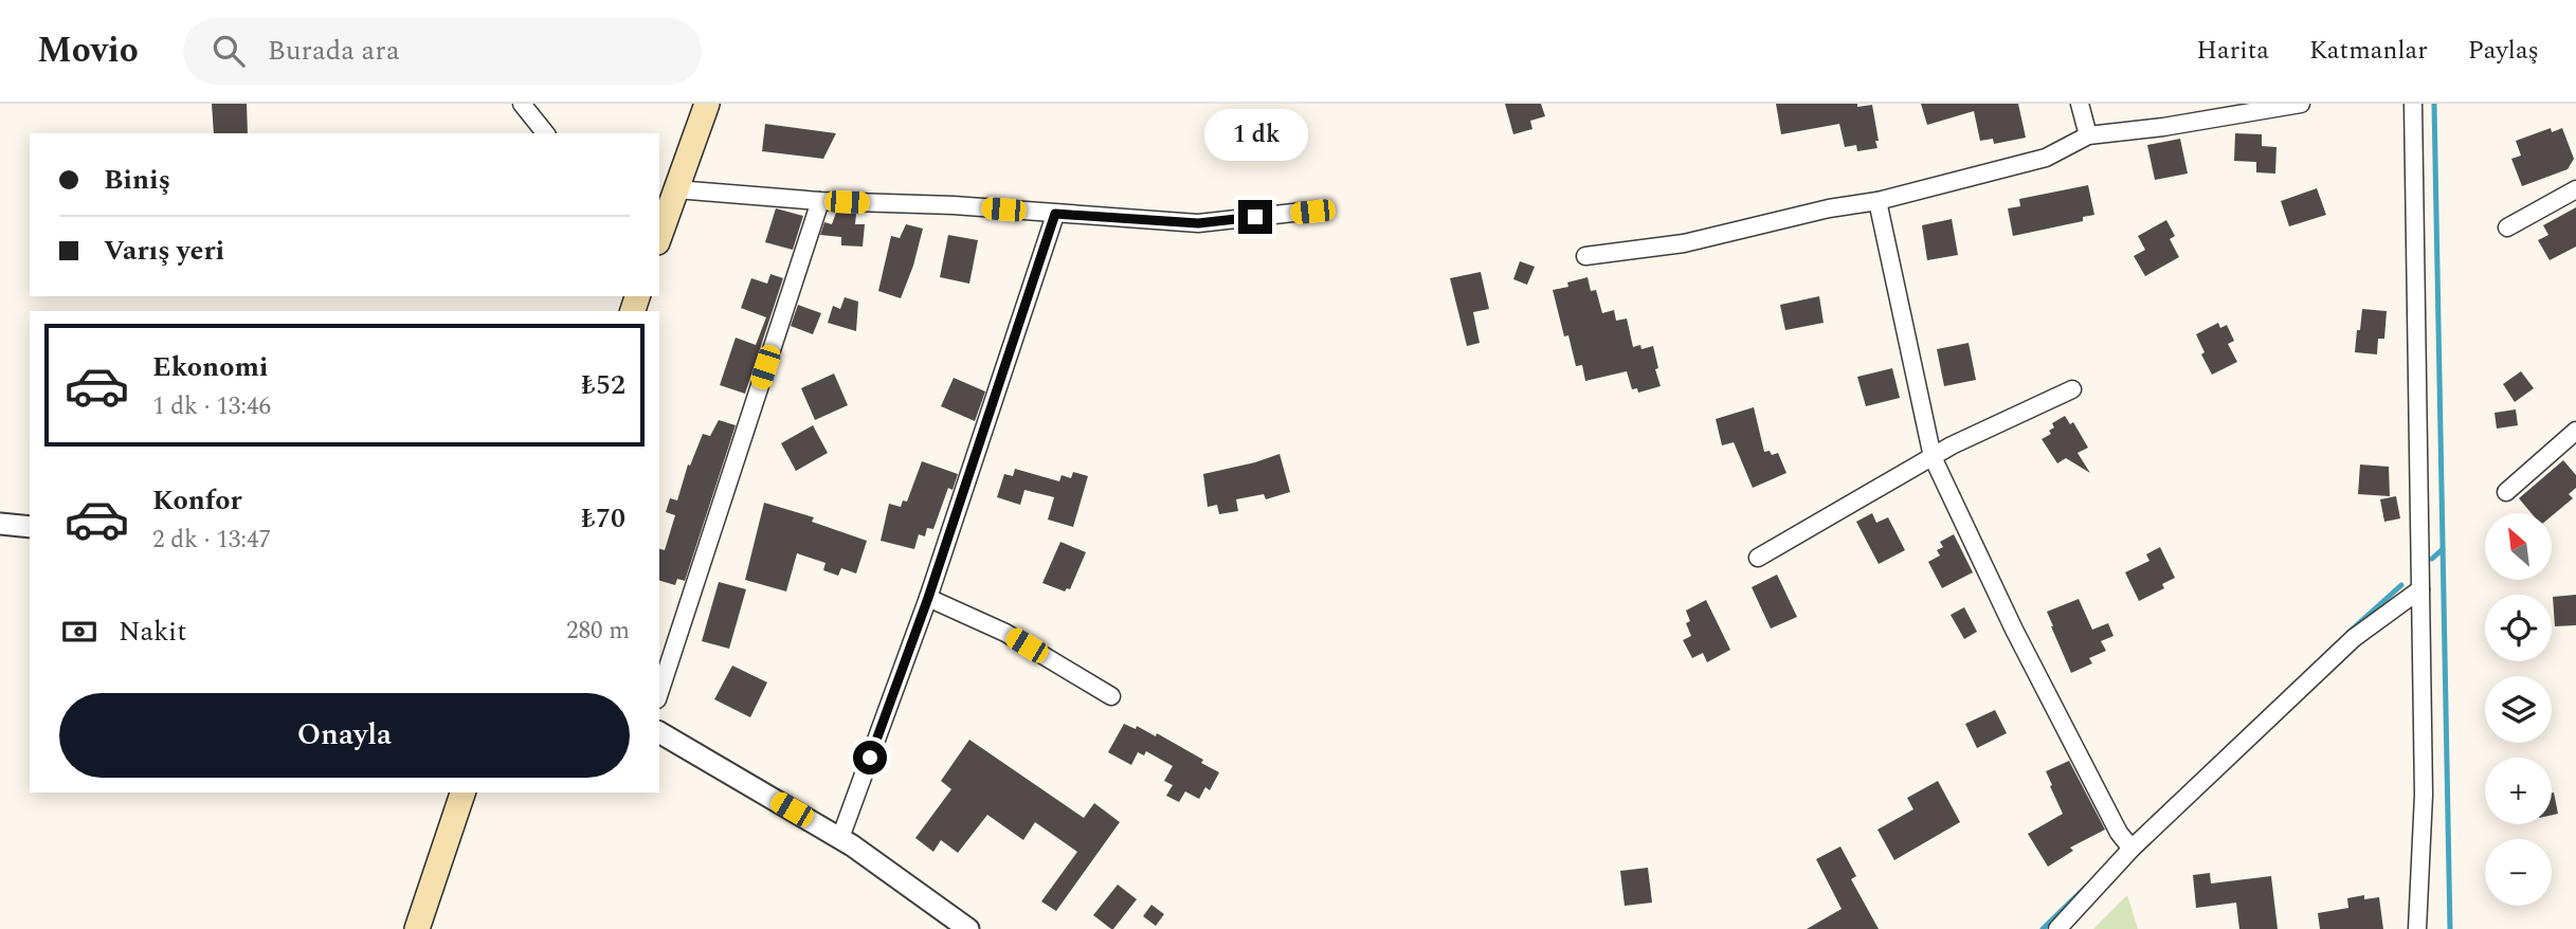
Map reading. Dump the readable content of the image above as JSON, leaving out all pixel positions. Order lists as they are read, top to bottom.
{
  "north": "top left",
  "page": {
    "header": "Movio",
    "search": "Burada ara",
    "nav": ["Harita", "Katmanlar", "Paylaş"],
    "bubble": "1 dk",
    "banner": ["Biniş", "Varış yeri"],
    "list": [
      {
        "name": "Ekonomi",
        "note": "1 dk · 13:46",
        "value": "₺52"
      },
      {
        "name": "Konfor",
        "note": "2 dk · 13:47",
        "value": "₺70"
      }
    ],
    "map_buttons": ["+", "−"],
    "pay": ["Nakit", "280 m"],
    "buttons": "Onayla"
  }
}
